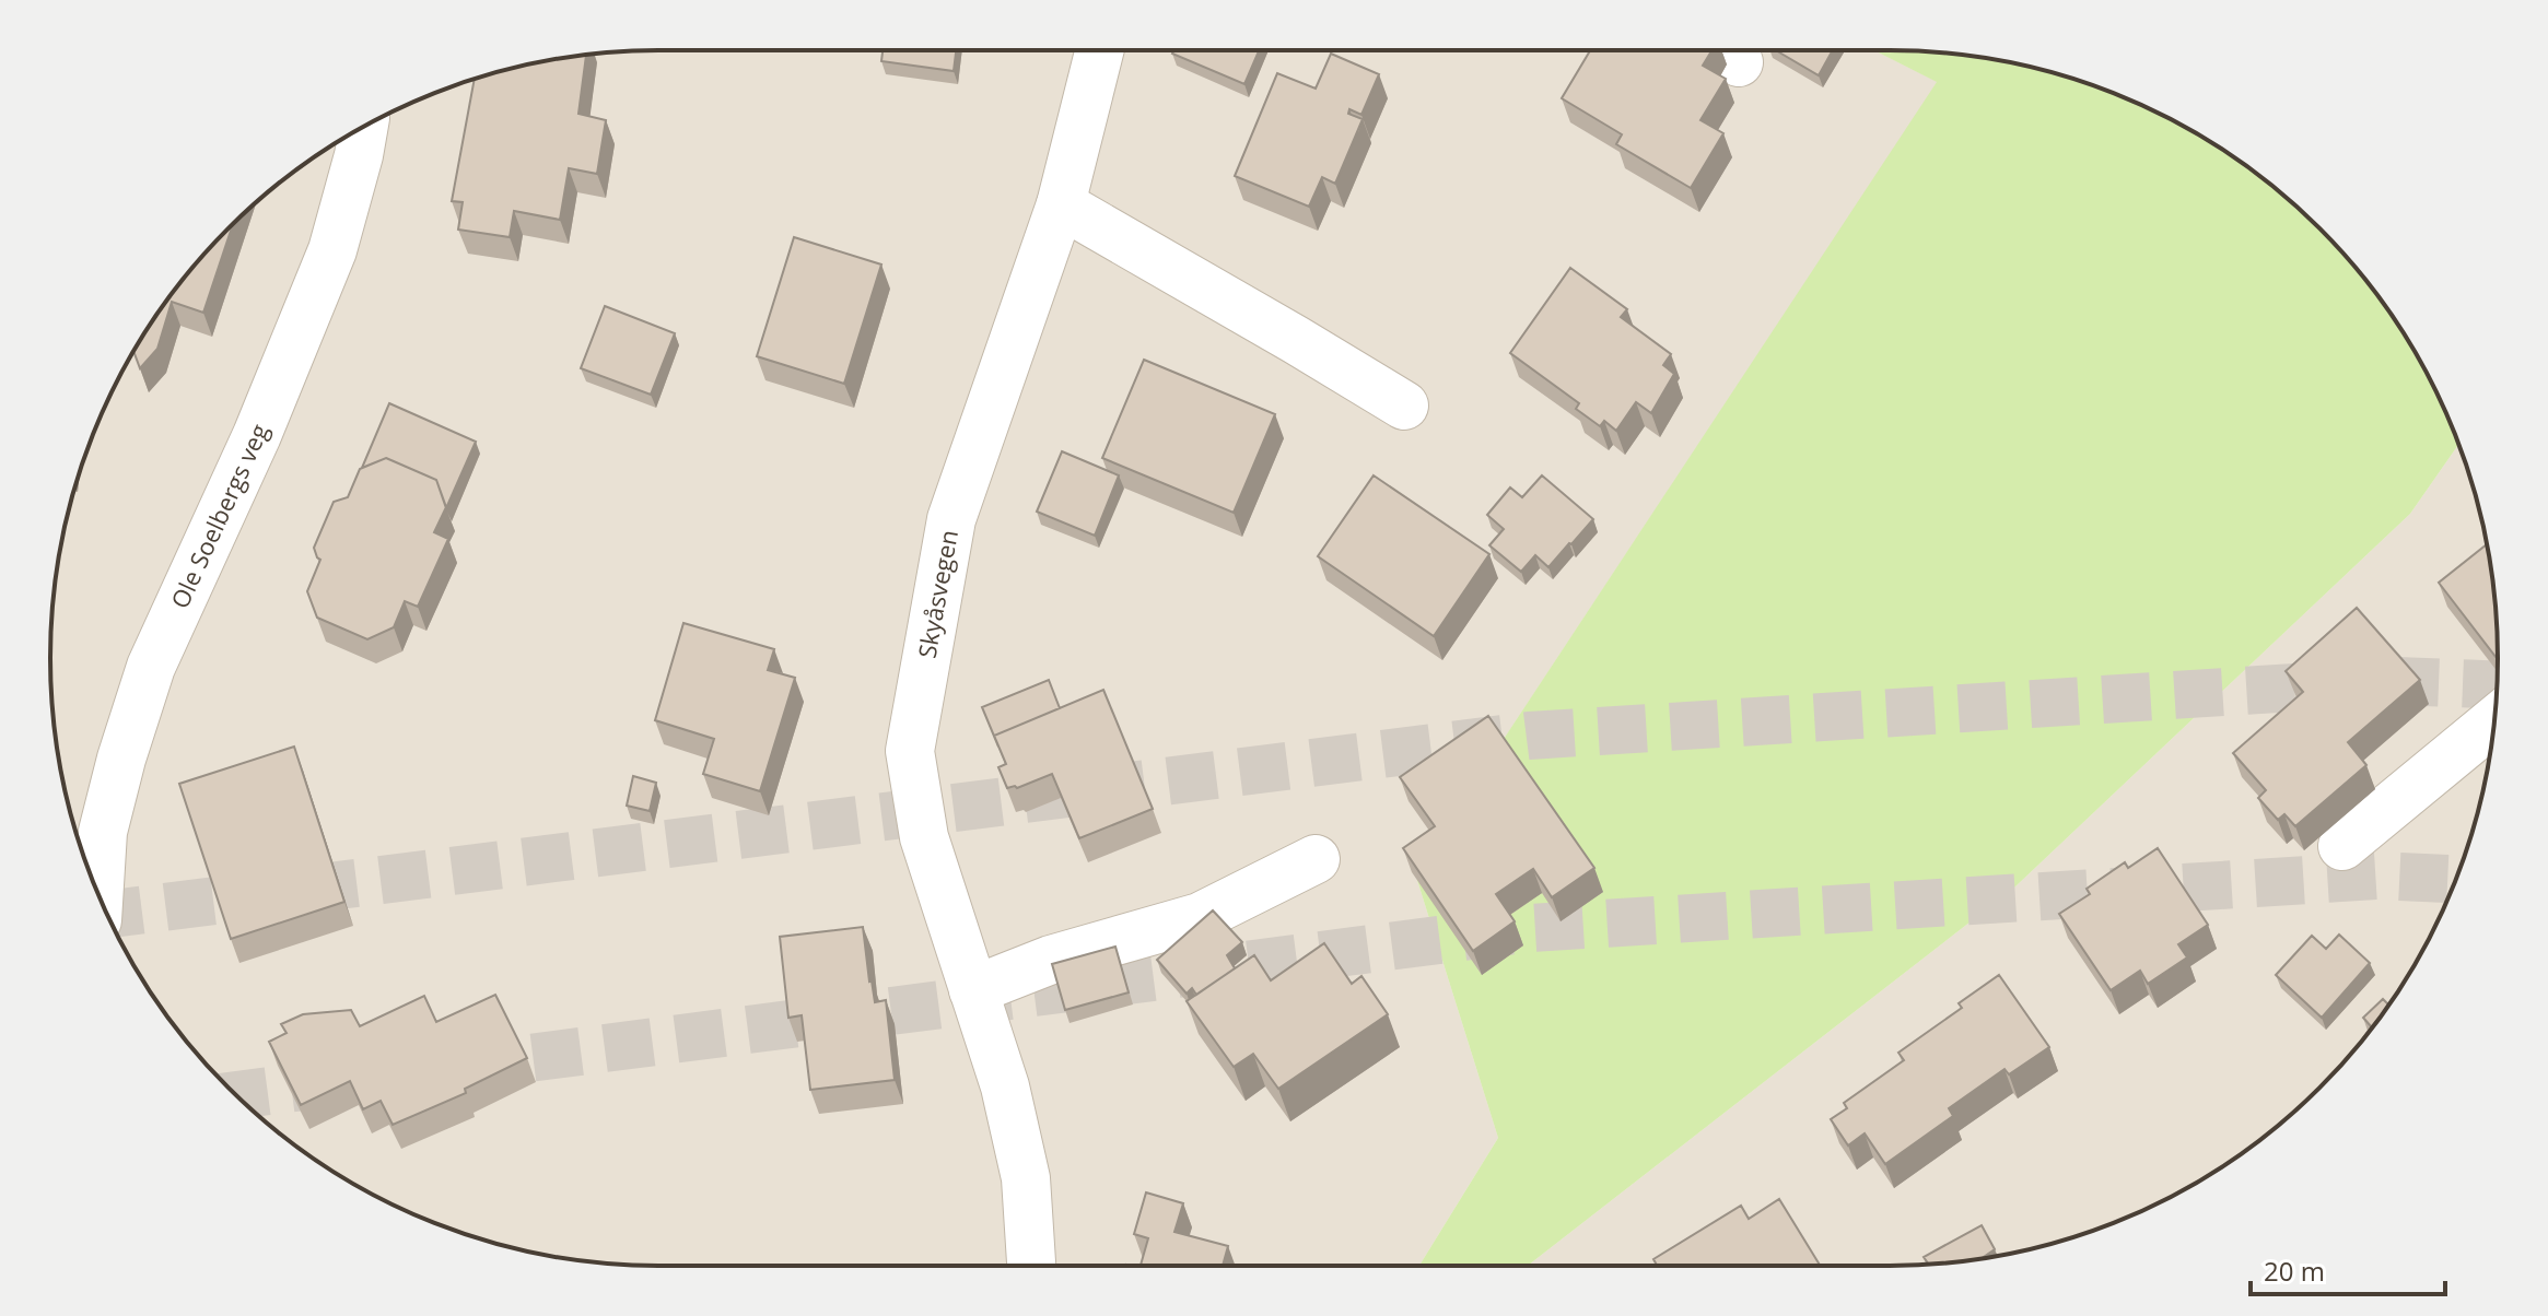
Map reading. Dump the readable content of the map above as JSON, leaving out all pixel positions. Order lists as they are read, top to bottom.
{
  "streets": {
    "street": ["Ole Soelbergs veg", "Skyåsvegen"]
  },
  "scale_bar": "20 m"
}
